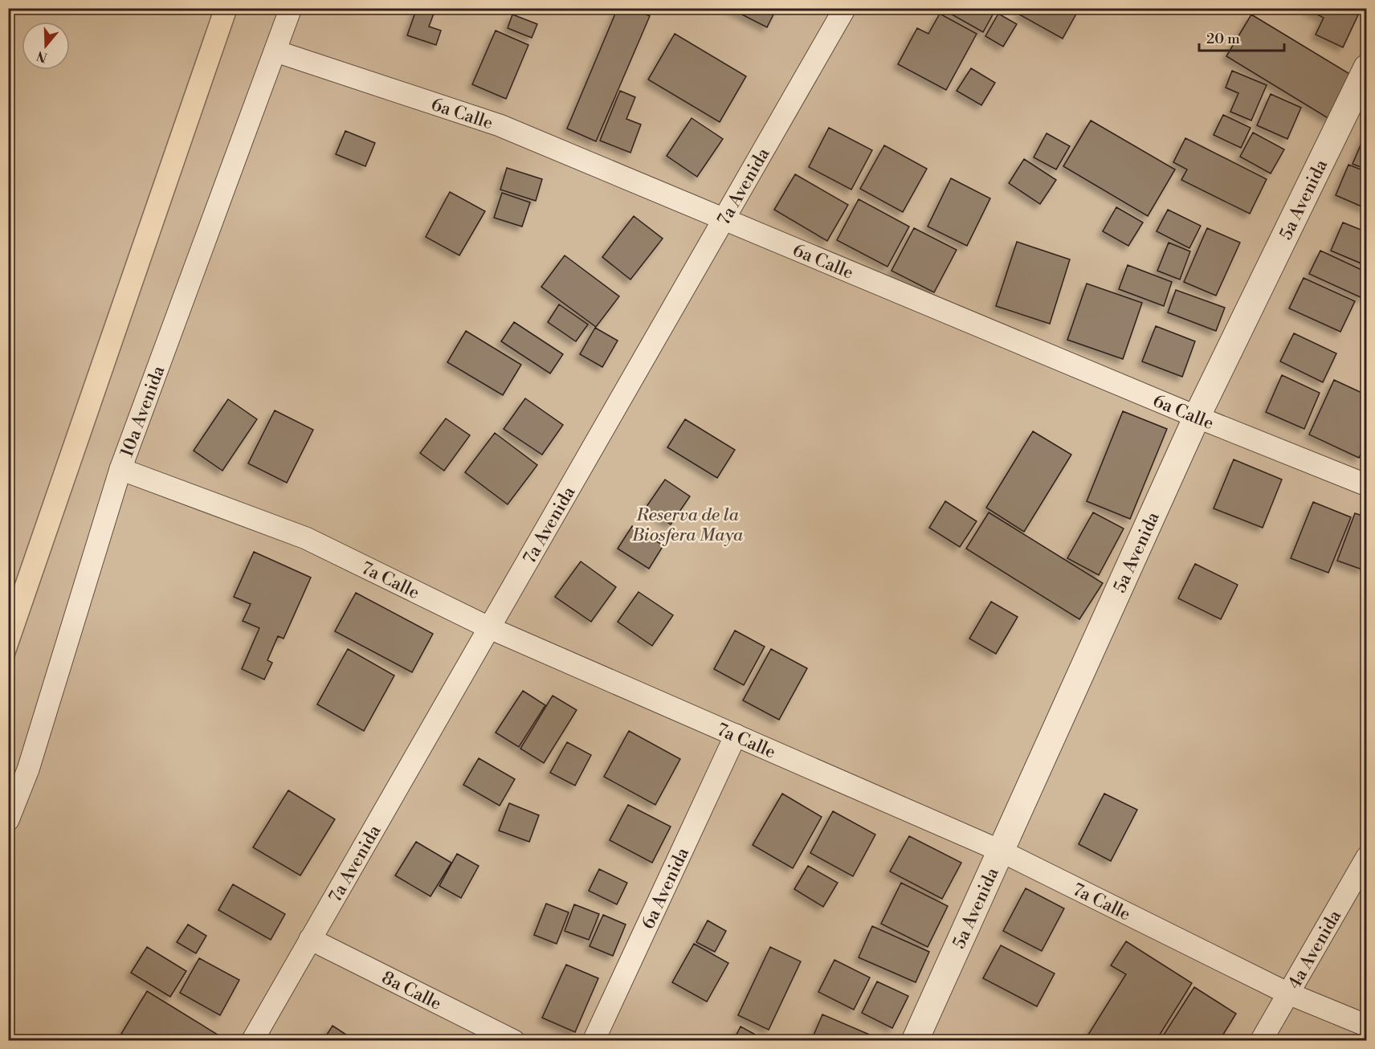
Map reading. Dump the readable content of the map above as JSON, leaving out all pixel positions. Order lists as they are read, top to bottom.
{
  "streets": {
    "street": [
      "6a Calle",
      "7a Avenida",
      "5a Avenida",
      "10a Avenida",
      "7a Calle",
      "6a Avenida",
      "4a Avenida",
      "8a Calle"
    ]
  },
  "crossings": [
    ["6a Calle", "7a Avenida"],
    ["6a Calle", "5a Avenida"],
    ["6a Calle", "10a Avenida"],
    ["7a Avenida", "7a Calle"],
    ["7a Avenida", "8a Calle"],
    ["5a Avenida", "7a Calle"],
    ["10a Avenida", "7a Calle"],
    ["7a Calle", "6a Avenida"],
    ["7a Calle", "4a Avenida"]
  ],
  "parks": ["Reserva de la Biosfera Maya"],
  "scale_bar": "20 m",
  "north": "bottom"
}
